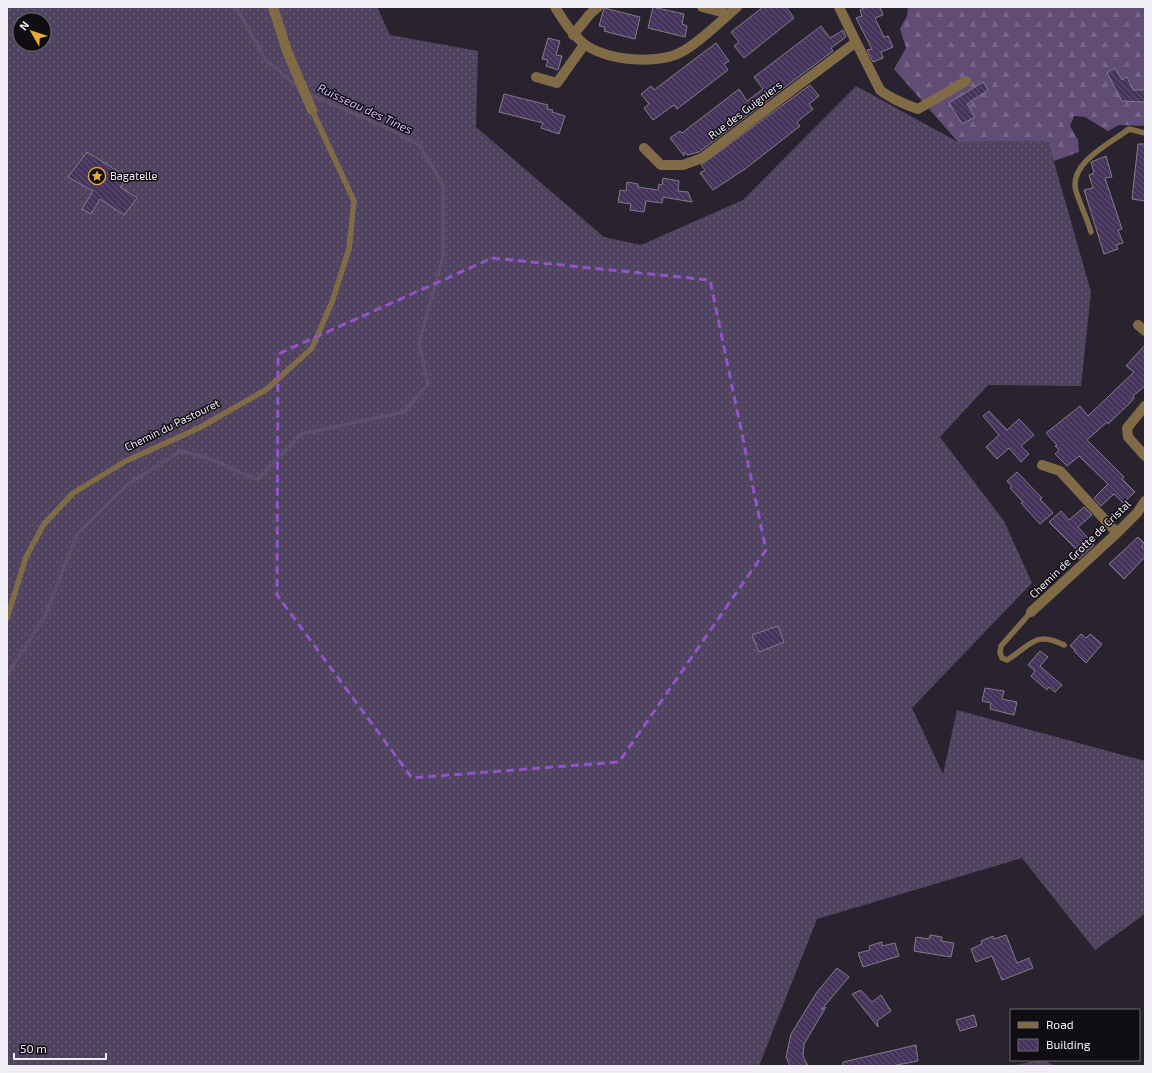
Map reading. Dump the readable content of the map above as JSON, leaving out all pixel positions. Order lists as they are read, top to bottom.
{
  "streets": {
    "street": ["Rue des Guigniers", "Chemin du Pastouret", "Chemin de Grotte de Cristal"]
  },
  "water": ["Ruisseau des Tines"],
  "places": {
    "place": ["Bagatelle"]
  },
  "legend": ["Road", "Building"],
  "scale_bar": "50 m",
  "north": "top left"
}
